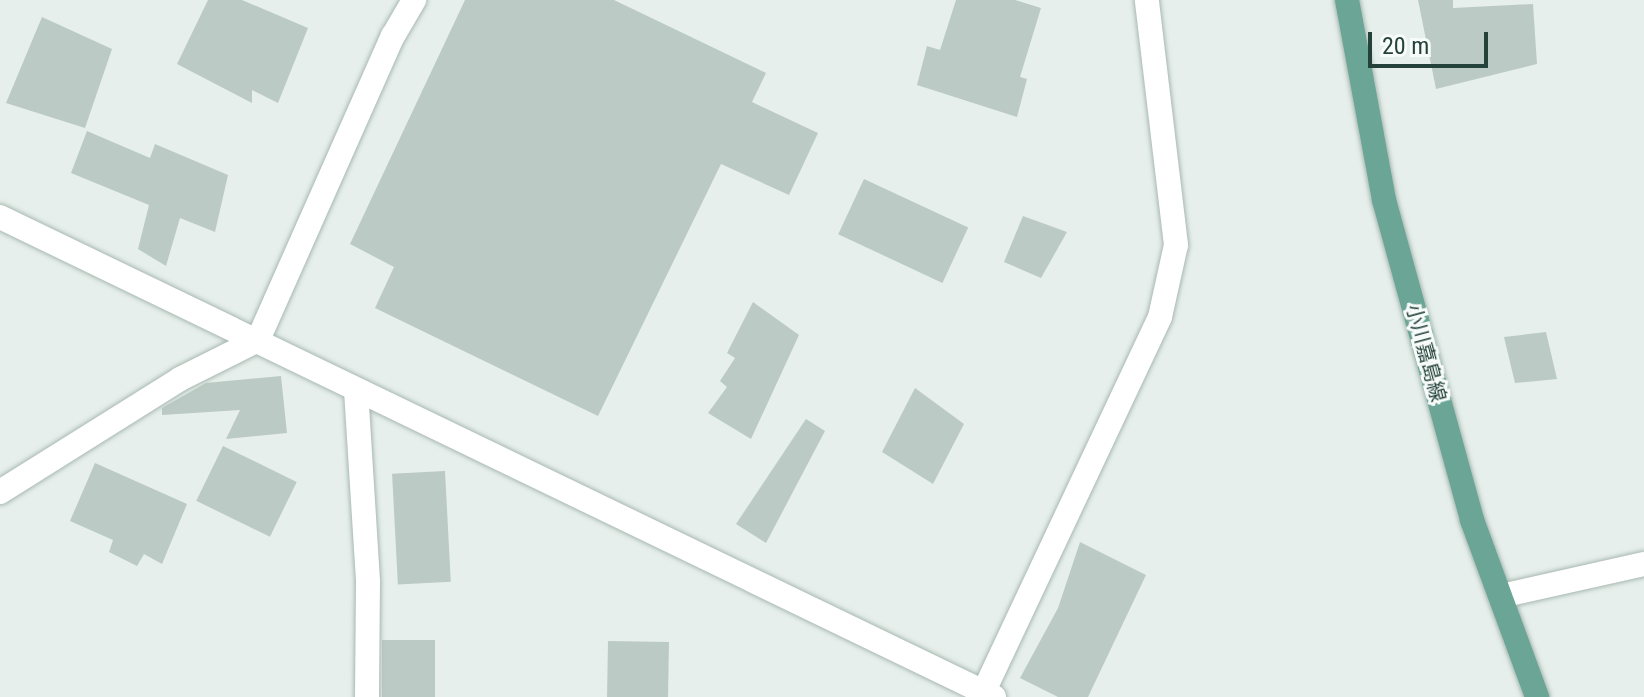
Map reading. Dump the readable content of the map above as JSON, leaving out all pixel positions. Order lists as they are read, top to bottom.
{
  "streets": {
    "main road": ["小川嘉島線"]
  },
  "scale_bar": "20 m"
}
